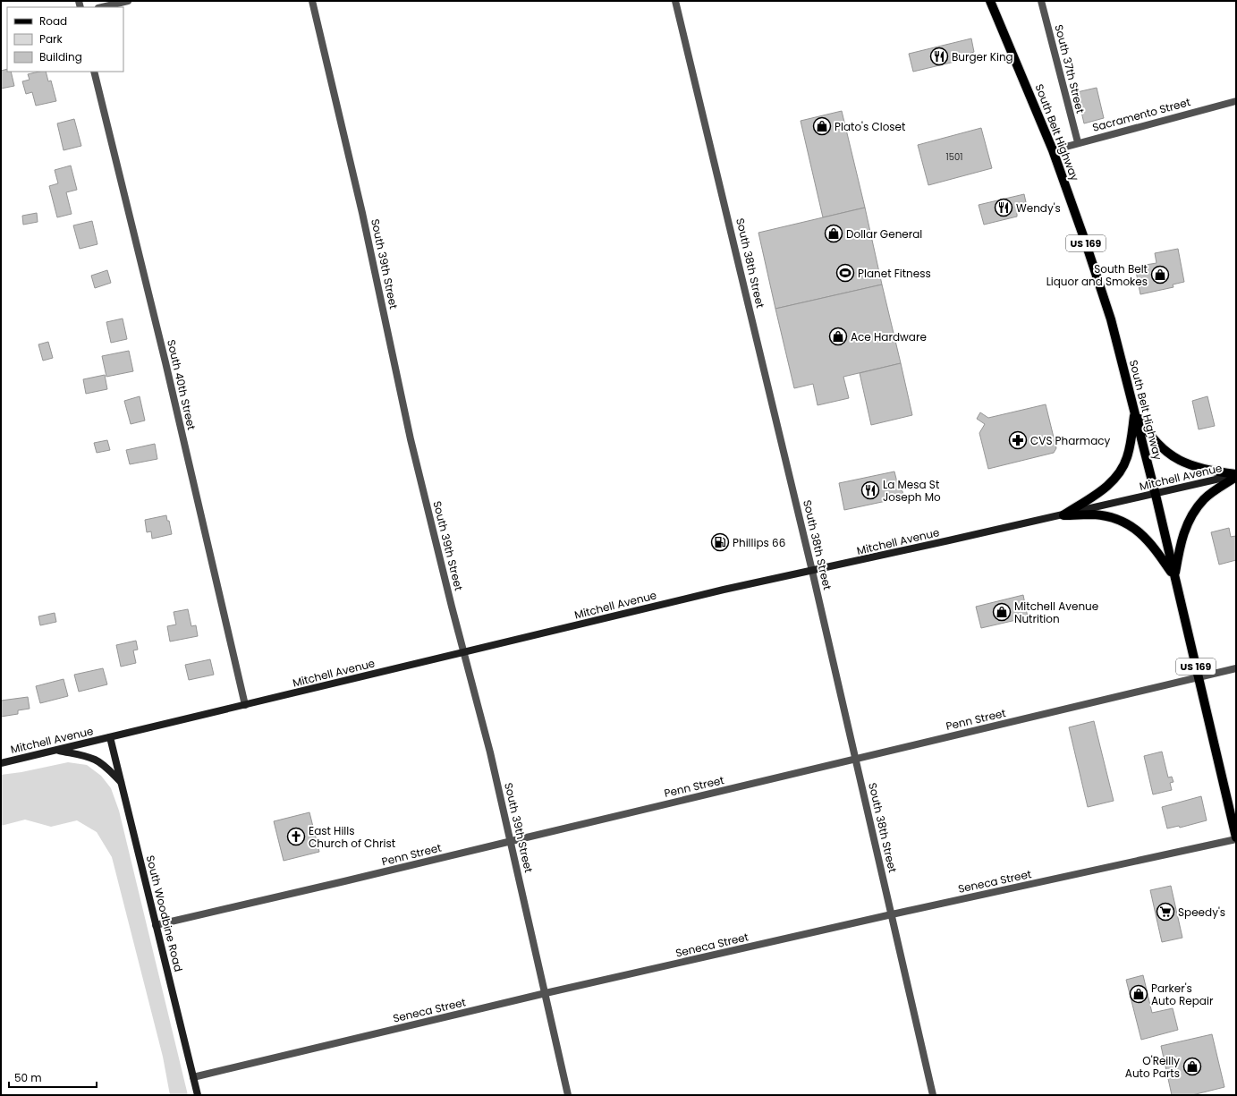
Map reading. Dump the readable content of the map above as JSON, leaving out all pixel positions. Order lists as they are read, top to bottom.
{
  "streets": {
    "main road": ["South Belt Highway", "US 169"],
    "street": [
      "South 37th Street",
      "Sacramento Street",
      "South 38th Street",
      "South 39th Street",
      "South 40th Street",
      "Mitchell Avenue",
      "Penn Street",
      "Seneca Street",
      "South Woodbine Road"
    ]
  },
  "crossings": [
    ["South 37th Street", "Sacramento Street"],
    ["Sacramento Street", "South Belt Highway"],
    ["South Belt Highway", "Mitchell Avenue"],
    ["South Belt Highway", "Penn Street"],
    ["South Belt Highway", "Seneca Street"],
    ["South 38th Street", "Mitchell Avenue"],
    ["South 38th Street", "Penn Street"],
    ["South 38th Street", "Seneca Street"],
    ["South 39th Street", "Mitchell Avenue"],
    ["South 39th Street", "Penn Street"],
    ["South 39th Street", "Seneca Street"],
    ["South 40th Street", "Mitchell Avenue"],
    ["Mitchell Avenue", "South Woodbine Road"],
    ["Penn Street", "South Woodbine Road"],
    ["Seneca Street", "South Woodbine Road"]
  ],
  "places": {
    "restaurant": ["Burger King", "Wendy's", "La Mesa St Joseph Mo"],
    "shop": [
      "Plato's Closet",
      "Dollar General",
      "South Belt Liquor and Smokes",
      "Ace Hardware",
      "Mitchell Avenue Nutrition",
      "Parker's Auto Repair",
      "O'Reilly Auto Parts"
    ],
    "sports": ["Planet Fitness"],
    "pharmacy": ["CVS Pharmacy"],
    "fuel station": ["Phillips 66"],
    "church": ["East Hills Church of Christ"],
    "supermarket": ["Speedy's"]
  },
  "house_numbers": ["1501"],
  "legend": ["Road", "Park", "Building"],
  "scale_bar": "50 m"
}
